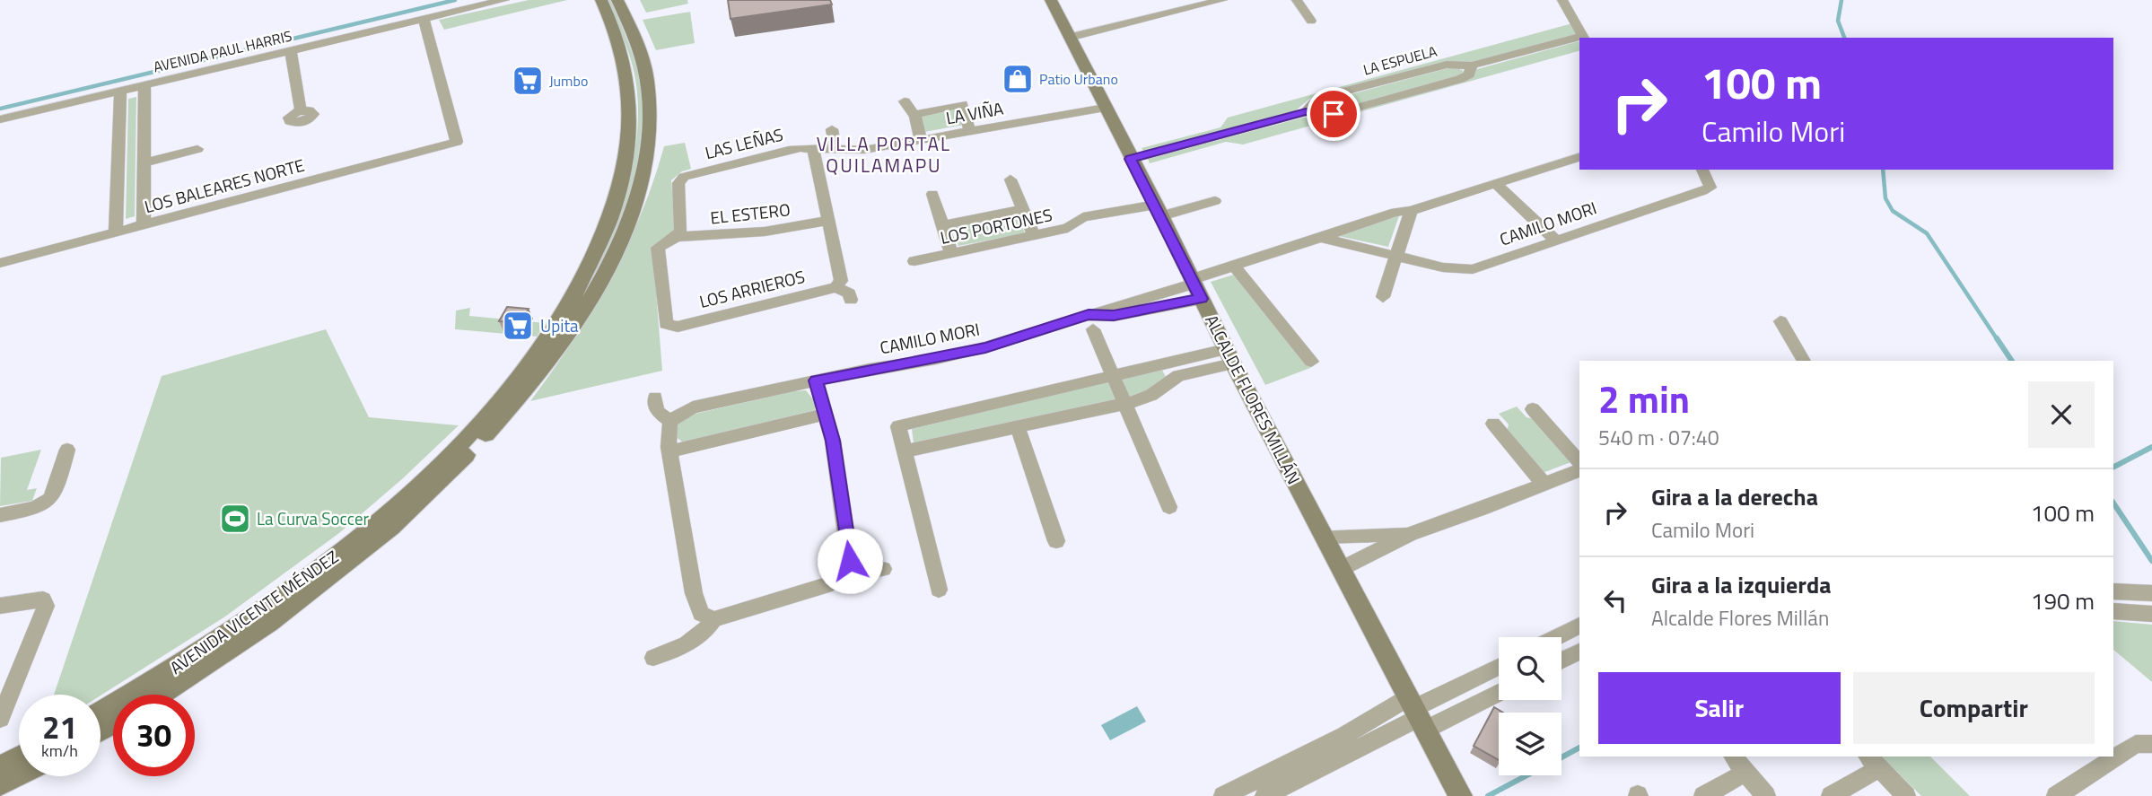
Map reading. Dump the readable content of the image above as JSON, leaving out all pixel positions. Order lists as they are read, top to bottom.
{
  "streets": {
    "main road": ["ALCALDE FLORES MILLÁN", "AVENIDA VICENTE MÉNDEZ"],
    "street": [
      "AVENIDA PAUL HARRIS",
      "LA ESPUELA",
      "LA VIÑA",
      "LAS LEÑAS",
      "LOS BALEARES NORTE",
      "EL ESTERO",
      "CAMILO MORI",
      "LOS PORTONES",
      "LOS ARRIEROS"
    ]
  },
  "crossings": [
    ["AVENIDA PAUL HARRIS", "LOS BALEARES NORTE"],
    ["LA ESPUELA", "ALCALDE FLORES MILLÁN"],
    ["LA VIÑA", "LAS LEÑAS"],
    ["LA VIÑA", "ALCALDE FLORES MILLÁN"],
    ["LAS LEÑAS", "EL ESTERO"],
    ["LAS LEÑAS", "LOS ARRIEROS"],
    ["EL ESTERO", "LOS ARRIEROS"],
    ["CAMILO MORI", "ALCALDE FLORES MILLÁN"],
    ["LOS PORTONES", "ALCALDE FLORES MILLÁN"]
  ],
  "districts": ["VILLA PORTAL QUILAMAPU"],
  "places": {
    "shop": ["Patio Urbano"],
    "supermarket": ["Jumbo", "Upita"],
    "sports": ["La Curva Soccer"]
  },
  "page": {
    "turn": ["100 m", "Camilo Mori"],
    "heading": ["2 min", "540 m · 07:40"],
    "list": [
      {
        "name": "Gira a la derecha",
        "note": "Camilo Mori",
        "value": "100 m"
      },
      {
        "name": "Gira a la izquierda",
        "note": "Alcalde Flores Millán",
        "value": "190 m"
      }
    ],
    "buttons": ["Salir", "Compartir"],
    "speed": "21 km/h",
    "limit": "30"
  }
}
